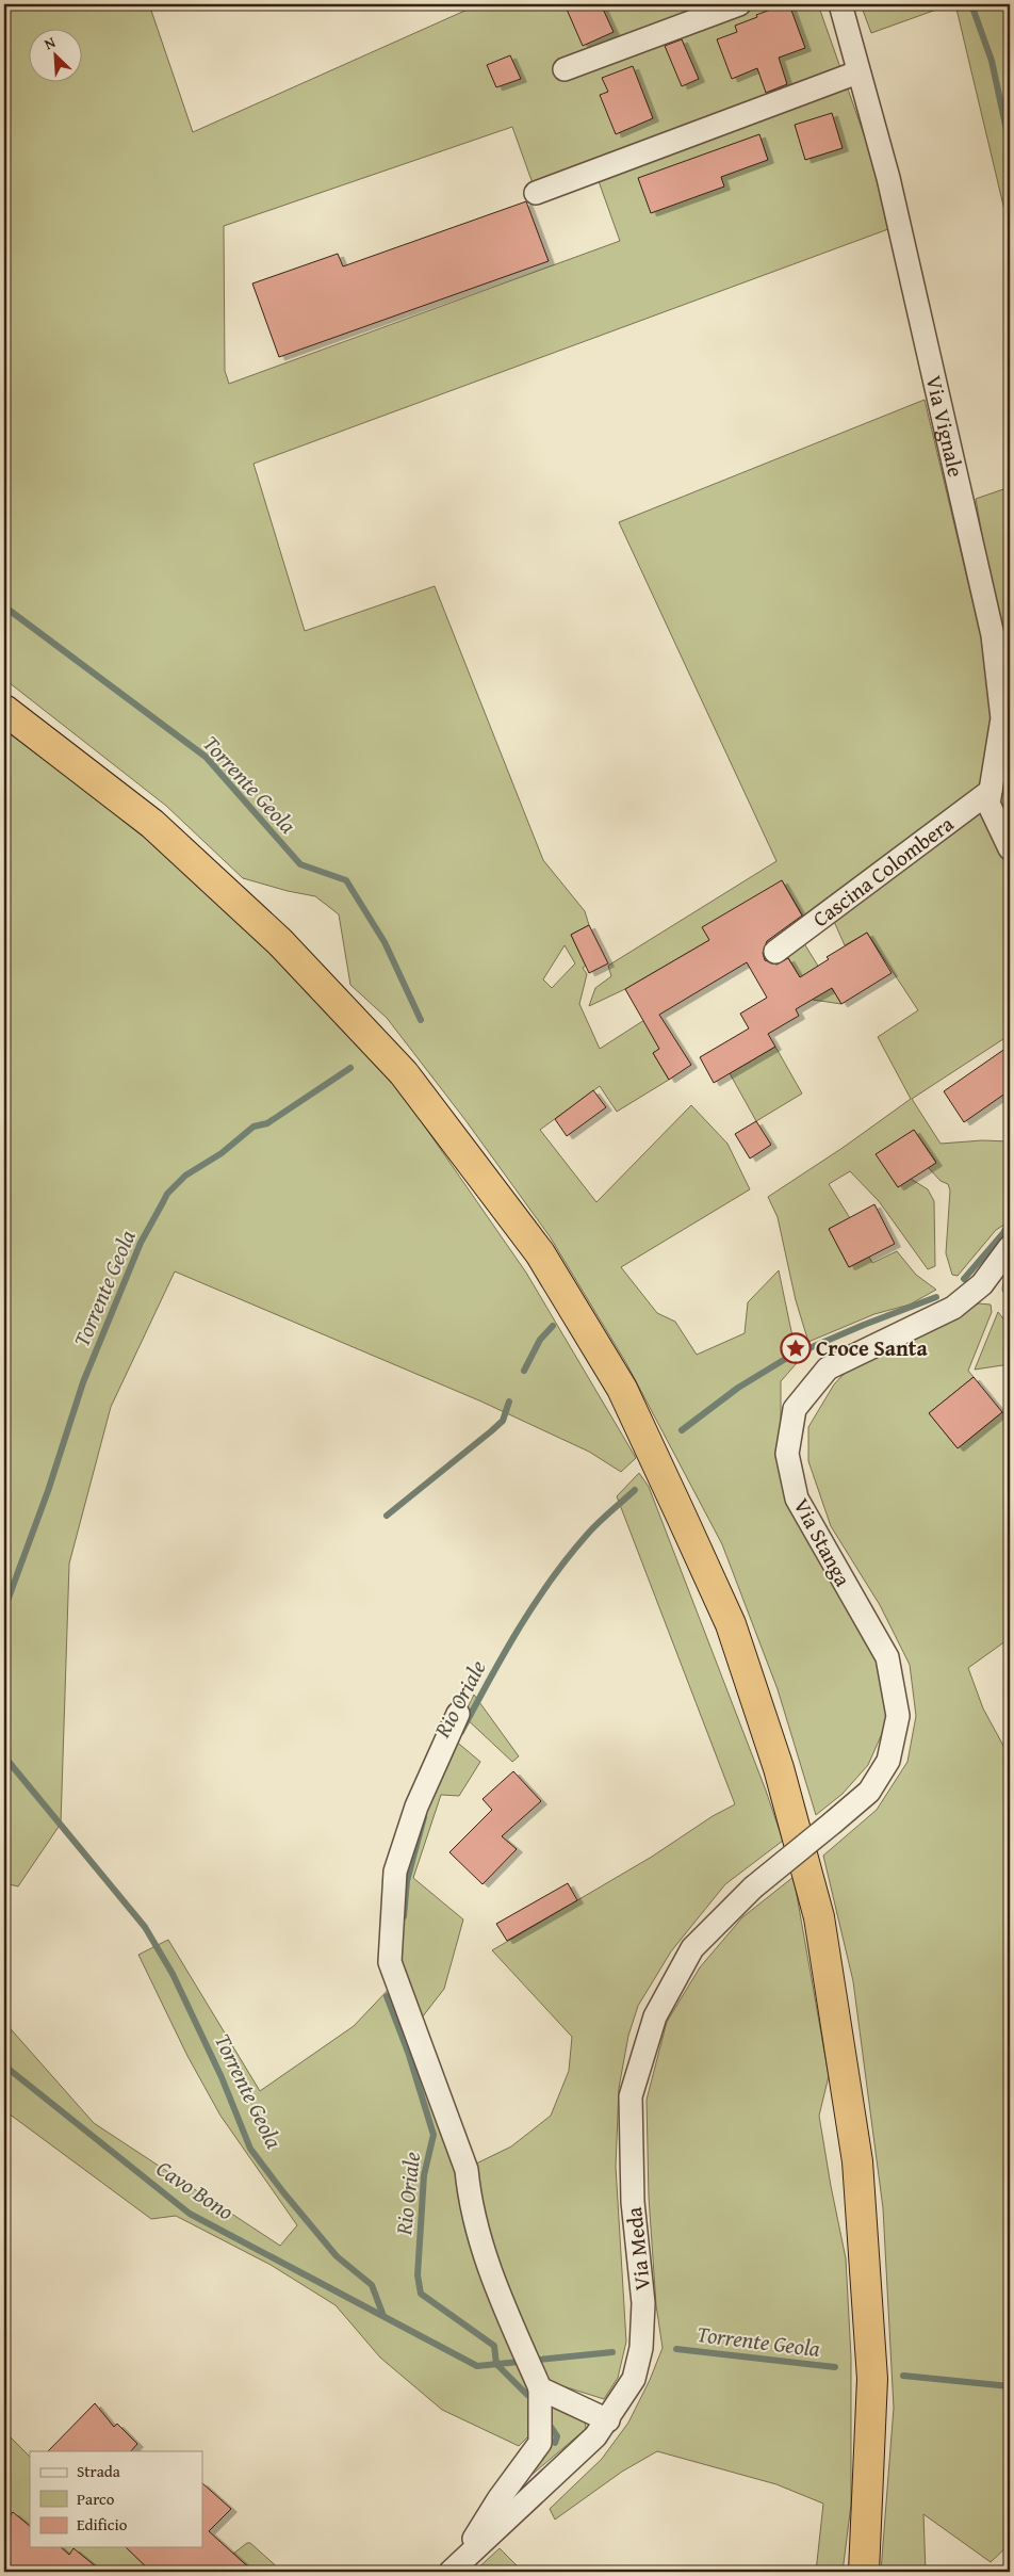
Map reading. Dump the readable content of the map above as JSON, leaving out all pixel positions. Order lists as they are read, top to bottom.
{
  "streets": {
    "street": [
      "Via Vignale",
      "Cascina Colombera",
      "Via Stanga",
      "Via Meda"
    ]
  },
  "crossings": [
    ["Via Vignale", "Cascina Colombera"],
    ["Via Stanga", "Via Meda"]
  ],
  "water": ["Torrente Geola", "Rio Oriale", "Cavo Bono"],
  "places": {
    "place": ["Croce Santa"]
  },
  "legend": ["Strada", "Parco", "Edificio"],
  "north": "top left"
}
